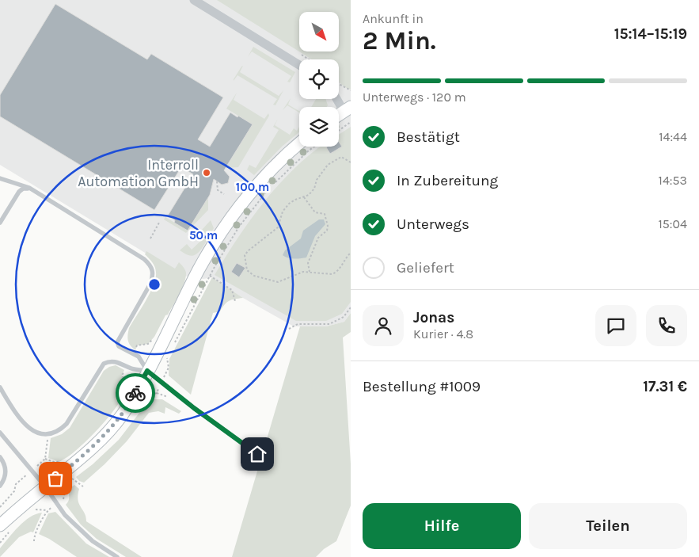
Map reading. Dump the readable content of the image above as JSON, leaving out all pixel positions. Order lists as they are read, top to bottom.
{
  "places": ["Interroll Automation GmbH"],
  "north": "bottom right",
  "page": {
    "heading": ["2 Min.", "Ankunft in", "15:14–15:19"],
    "panel": [
      "Jonas",
      "Kurier · 4.8",
      "Bestellung #1009",
      "17.31 €"
    ],
    "bar": "Unterwegs · 120 m",
    "list": [
      ["Bestätigt", "14:44"],
      ["In Zubereitung", "14:53"],
      ["Unterwegs", "15:04"],
      "Geliefert"
    ],
    "buttons": ["Hilfe", "Teilen"]
  },
  "rings": ["100 m", "50 m"]
}
